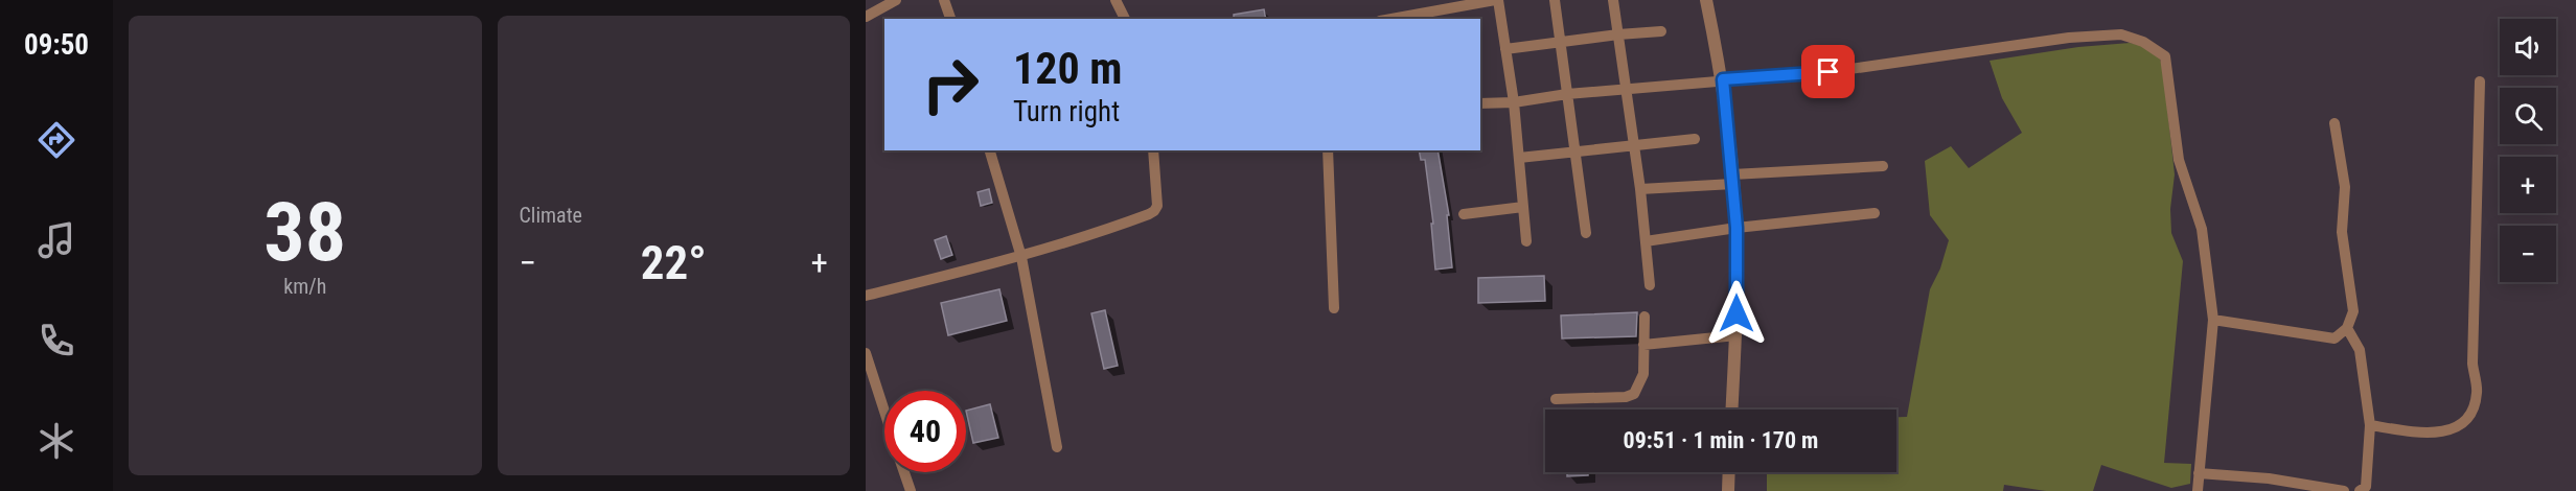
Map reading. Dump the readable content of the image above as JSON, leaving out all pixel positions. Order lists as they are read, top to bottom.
{
  "page": {
    "tabs": "09:50",
    "tile": [
      ["38", "km/h"],
      "Climate"
    ],
    "map_buttons": ["+", "−"],
    "turn": ["120 m", "Turn right"],
    "heat": ["−", "22°", "+"],
    "limit": "40",
    "trip": "09:51 · 1 min · 170 m"
  }
}
